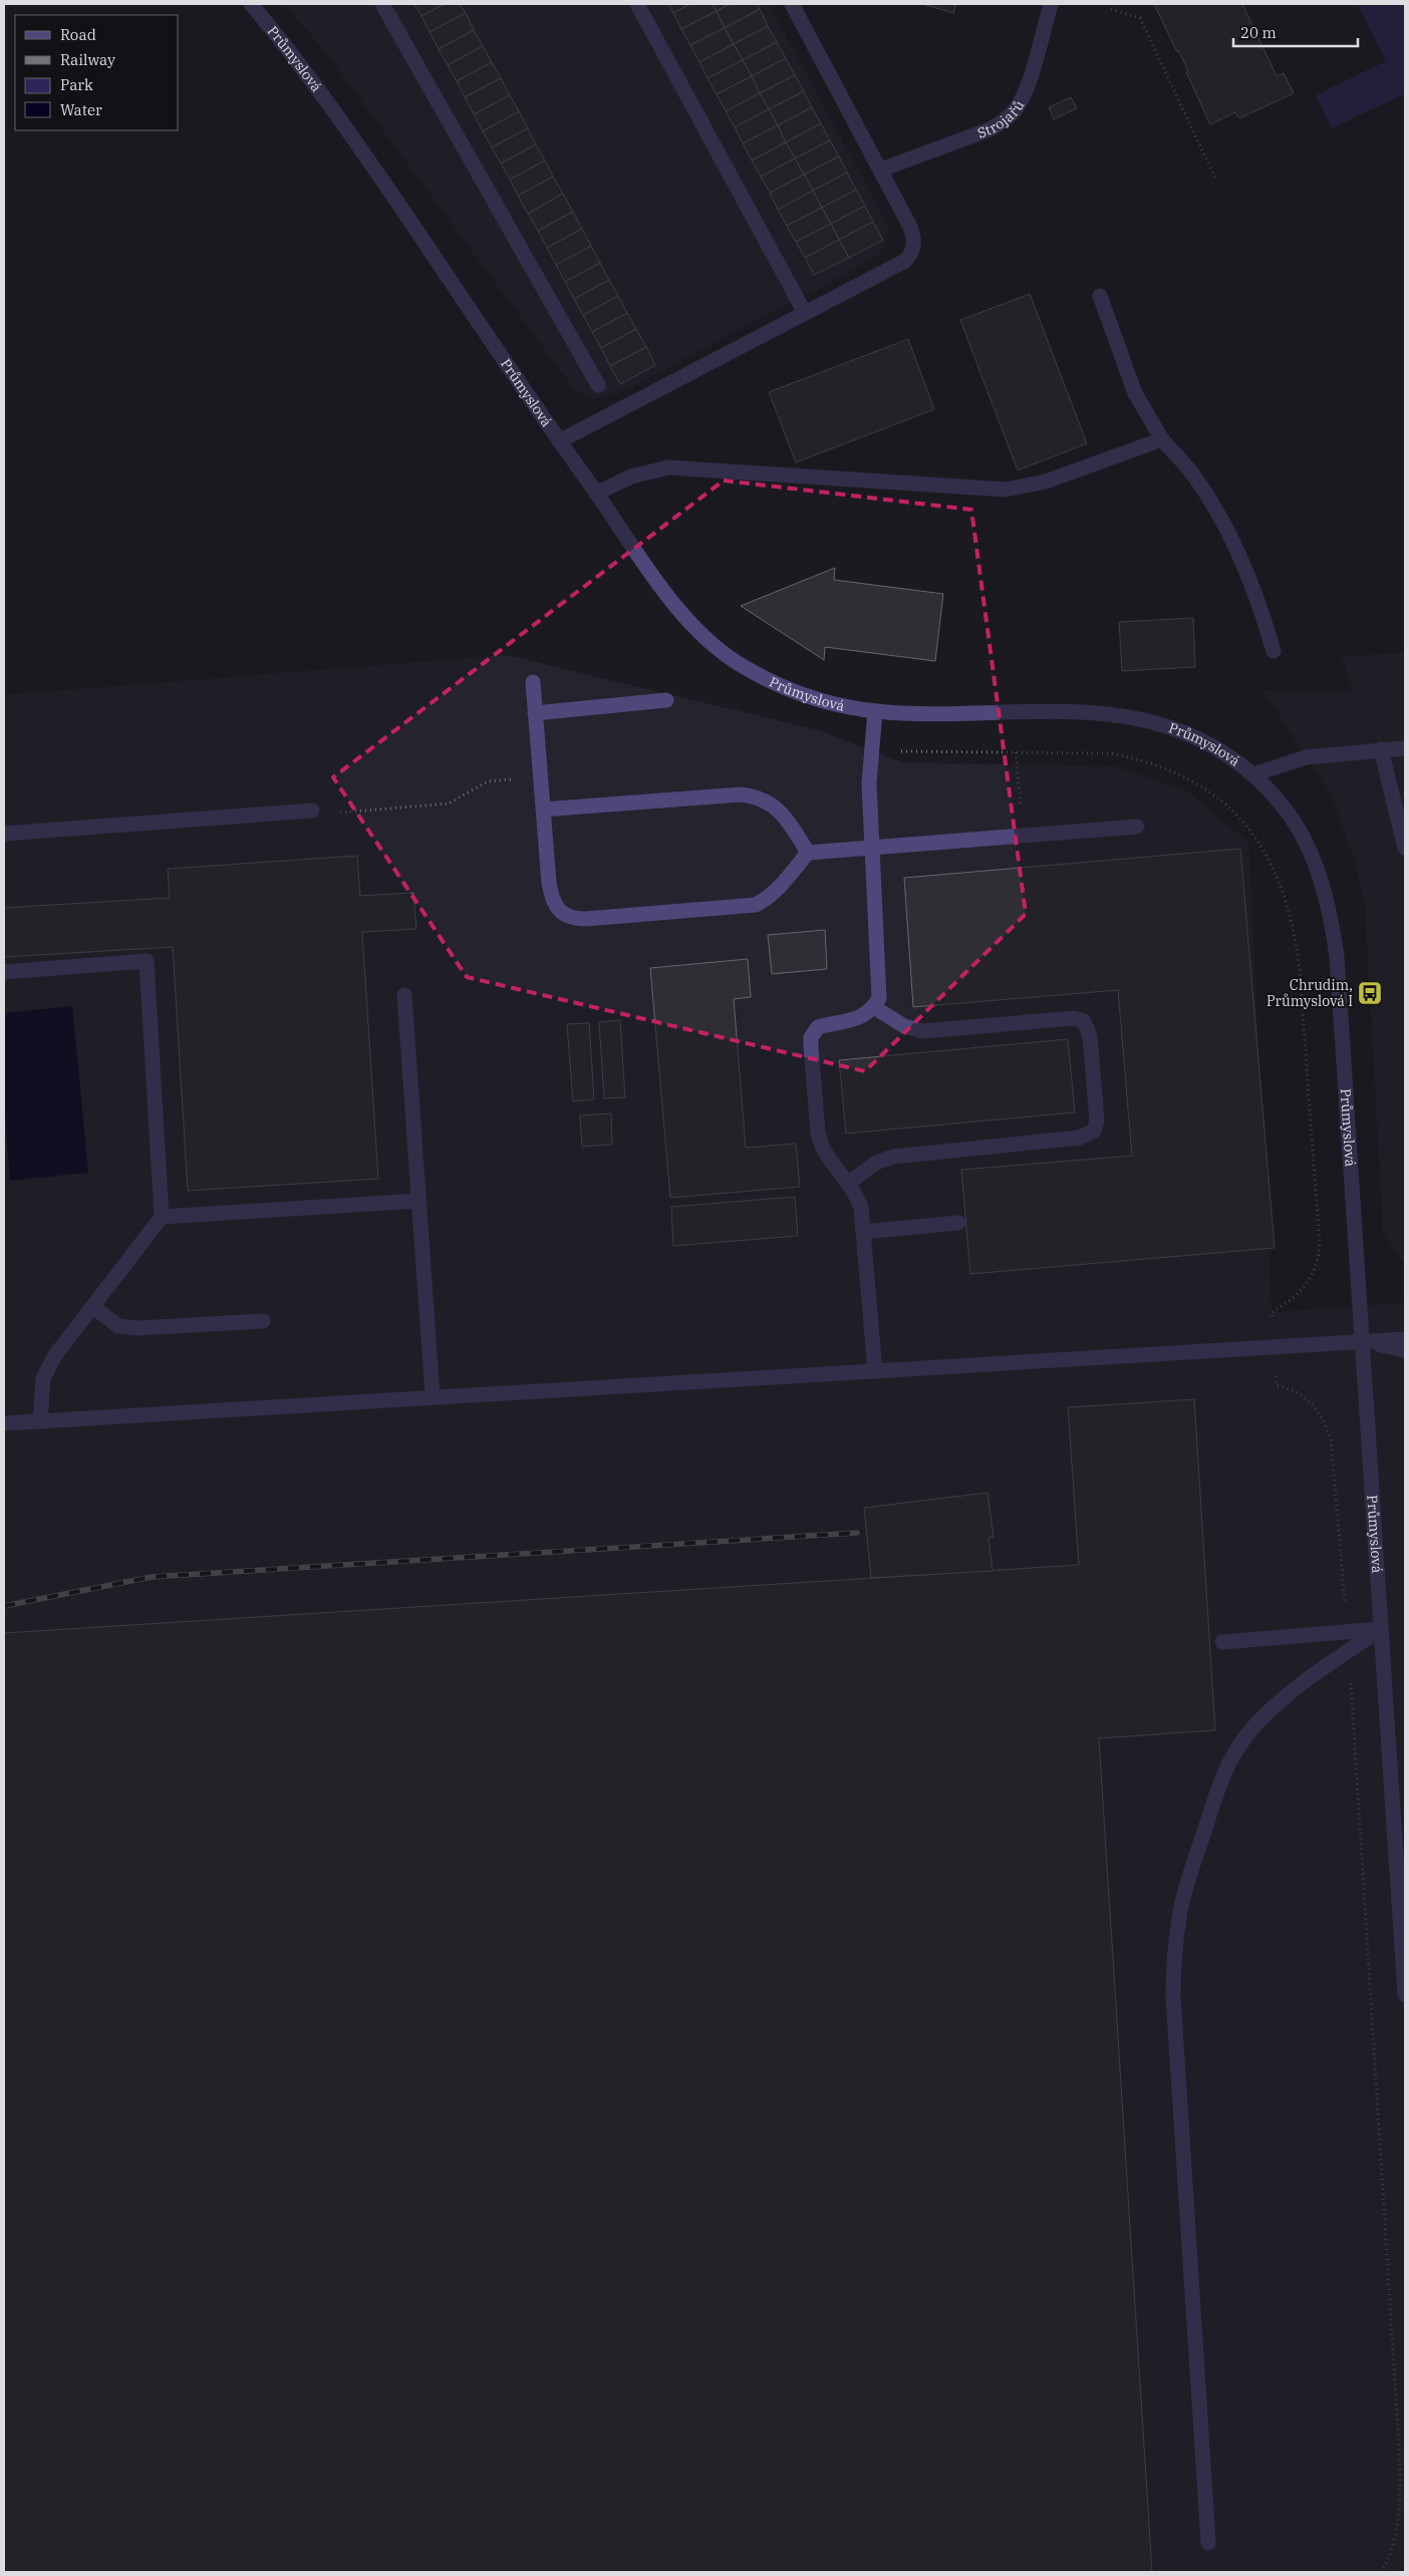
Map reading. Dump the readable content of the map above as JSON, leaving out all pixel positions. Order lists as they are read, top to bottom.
{
  "streets": {
    "street": ["Průmyslová", "Strojařů"]
  },
  "places": {
    "bus stop": ["Chrudim, Průmyslová I"]
  },
  "legend": [
    "Road",
    "Railway",
    "Park",
    "Water"
  ],
  "scale_bar": "20 m"
}
